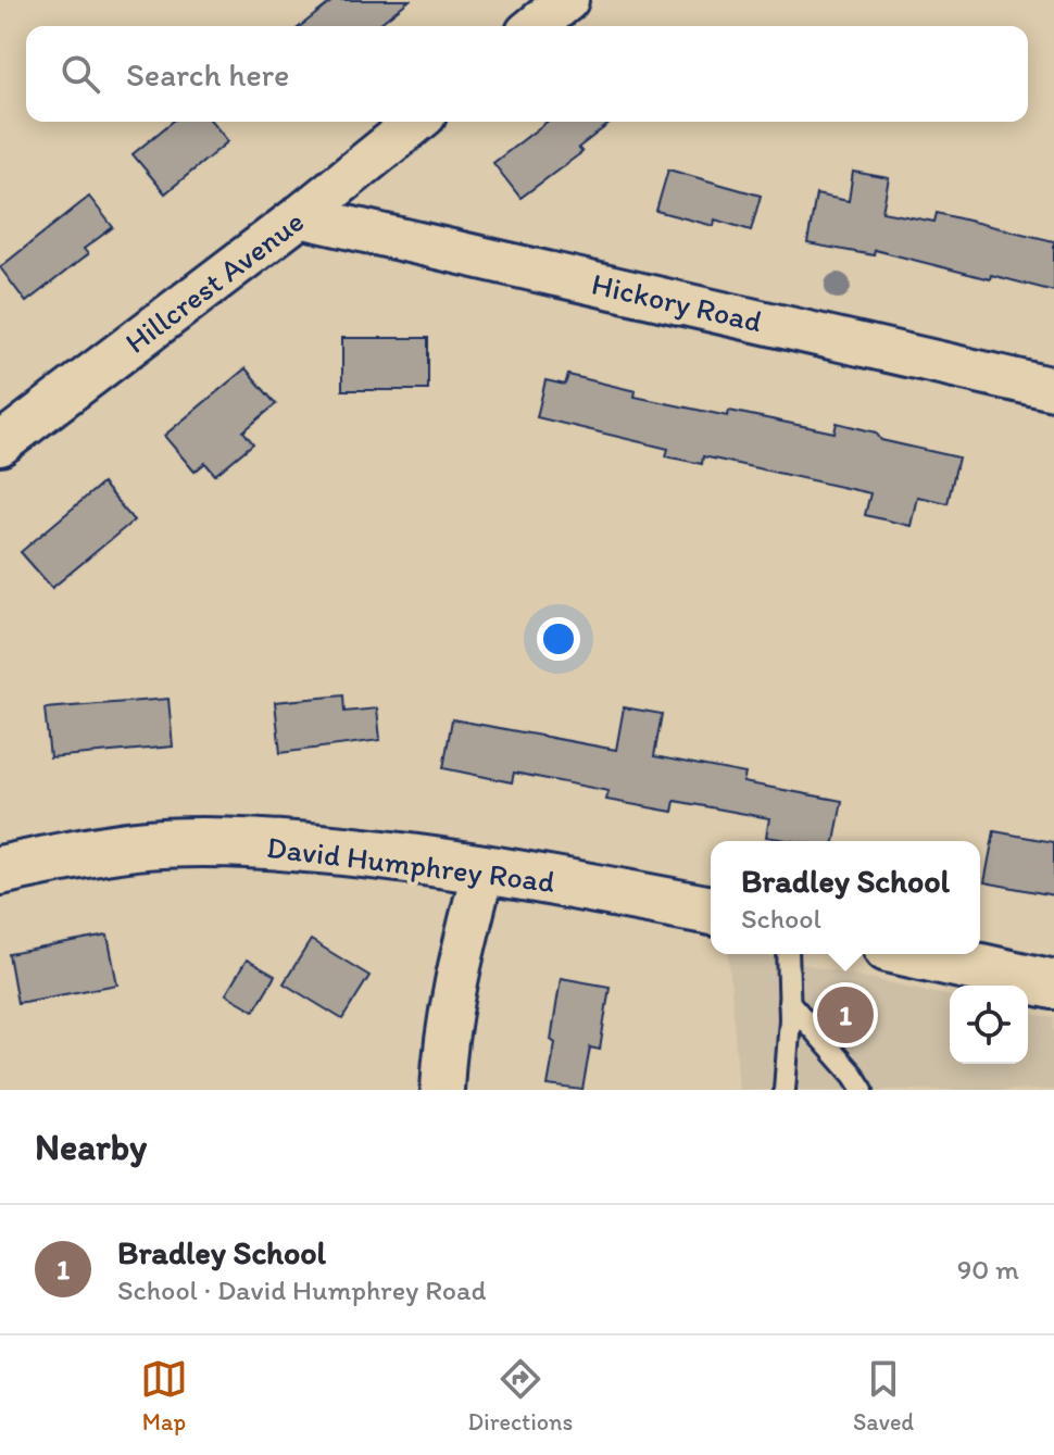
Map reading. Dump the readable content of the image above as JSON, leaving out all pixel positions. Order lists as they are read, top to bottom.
{
  "streets": {
    "street": ["Hillcrest Avenue", "Hickory Road", "David Humphrey Road"]
  },
  "crossings": [
    ["Hillcrest Avenue", "Hickory Road"]
  ],
  "page": {
    "search": "Search here",
    "popup": ["Bradley School", "School"],
    "pins": "1",
    "heading": "Nearby",
    "list": [
      {
        "mark": "1",
        "name": "Bradley School",
        "note": "School · David Humphrey Road",
        "value": "90 m"
      }
    ],
    "nav": ["Map", "Directions", "Saved"]
  }
}
